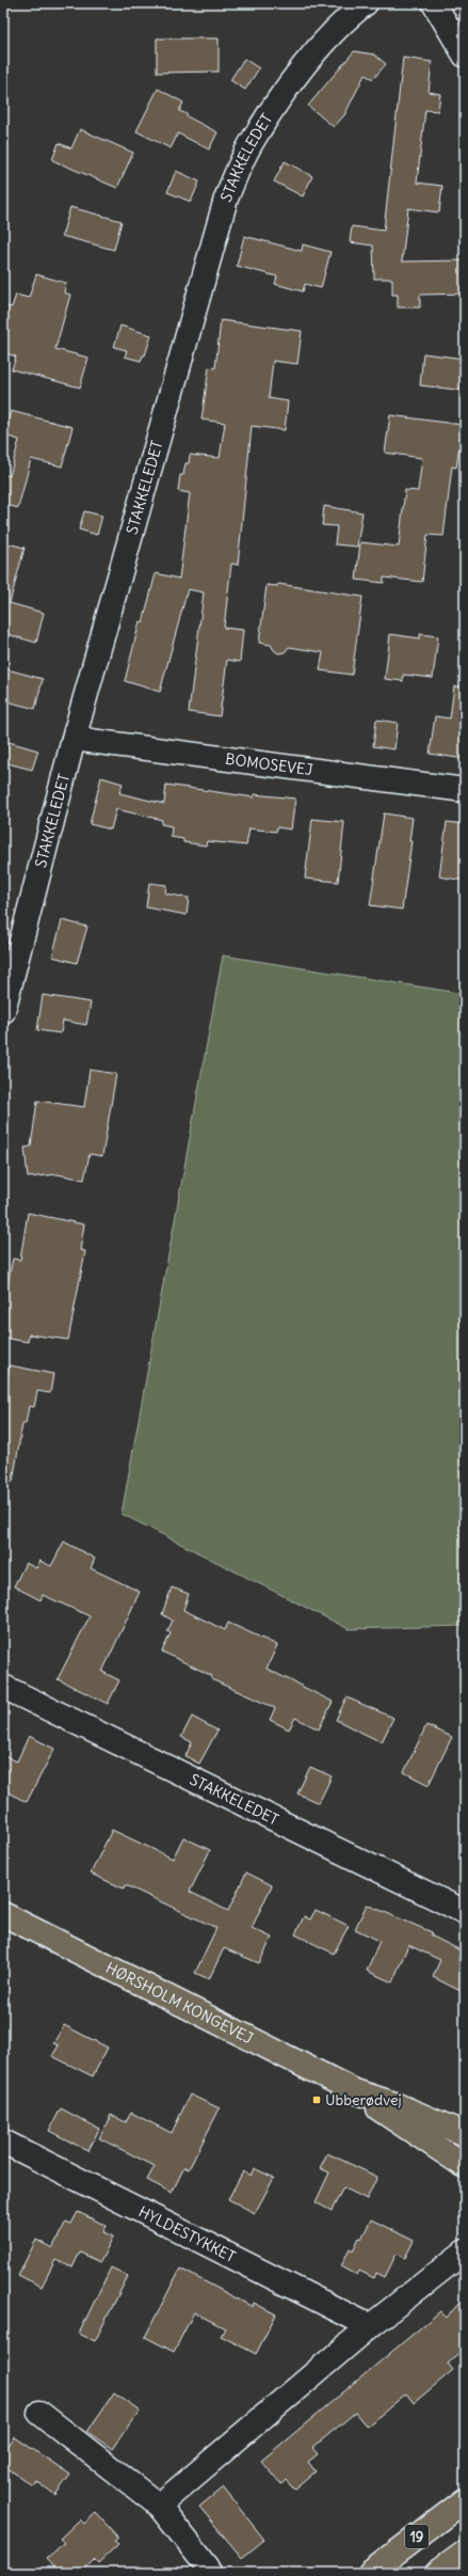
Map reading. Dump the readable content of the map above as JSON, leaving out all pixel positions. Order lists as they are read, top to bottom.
{
  "streets": {
    "main road": ["HØRSHOLM KONGEVEJ", "19"],
    "street": ["STAKKELEDET", "BOMOSEVEJ", "HYLDESTYKKET"]
  },
  "crossings": [
    ["STAKKELEDET", "BOMOSEVEJ"]
  ],
  "places": {
    "transit": ["Ubberødvej"]
  }
}
